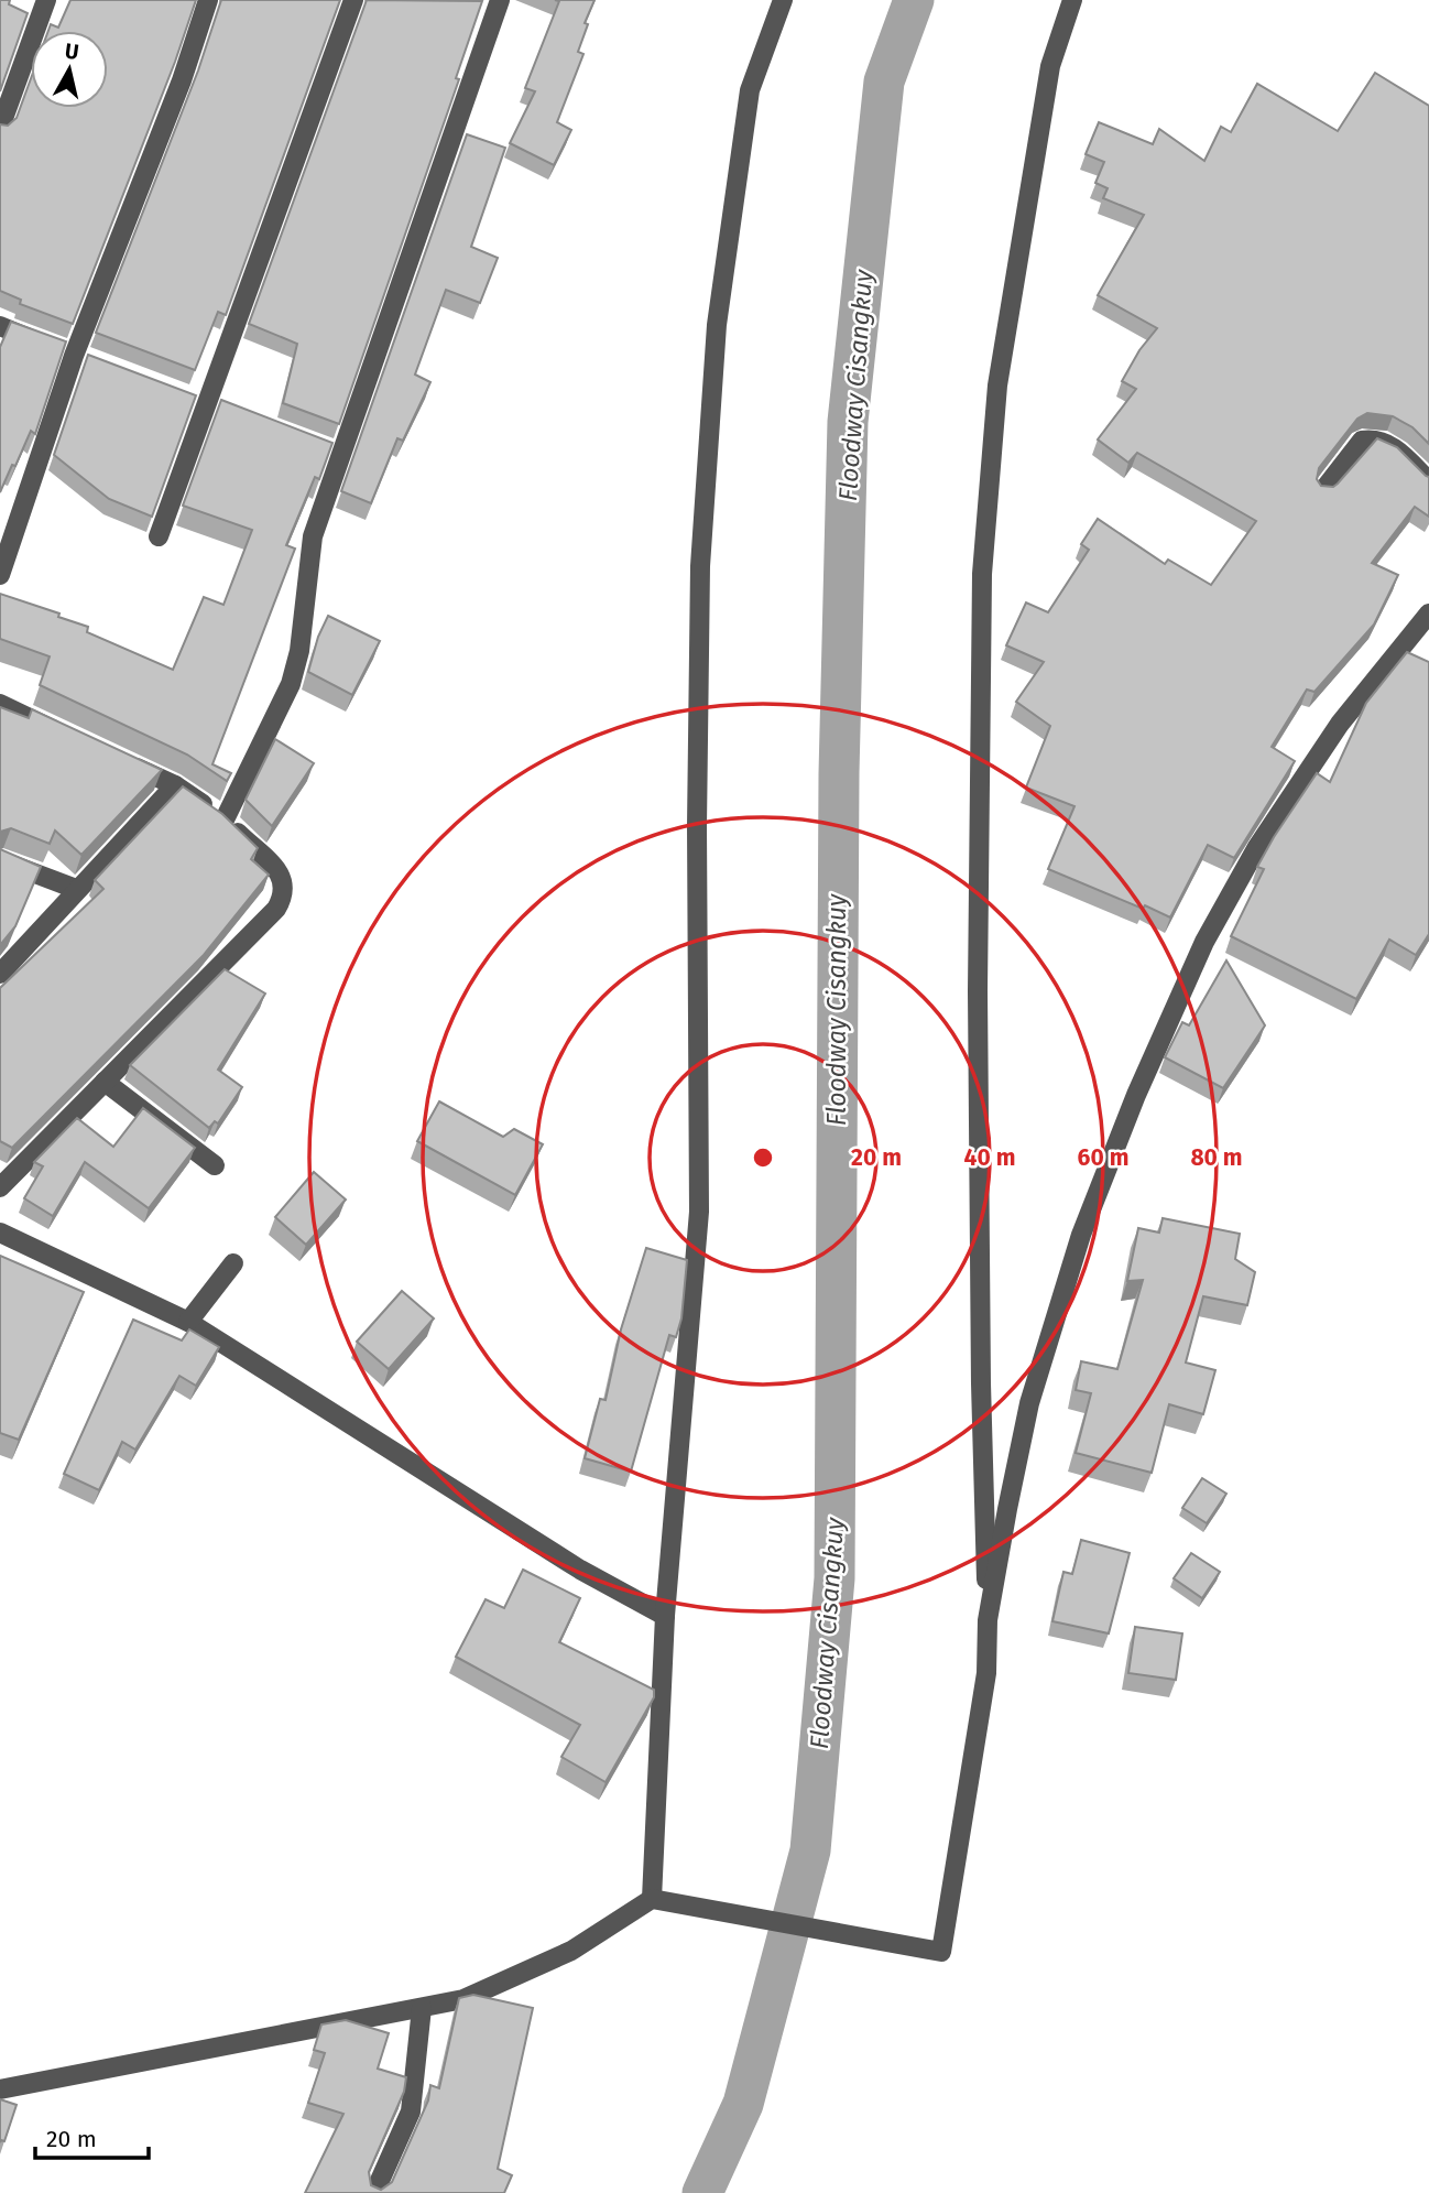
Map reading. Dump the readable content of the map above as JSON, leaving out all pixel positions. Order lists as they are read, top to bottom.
{
  "water": ["Floodway Cisangkuy"],
  "scale_bar": "20 m",
  "north": "top",
  "rings": [
    "20 m",
    "40 m",
    "60 m",
    "80 m"
  ]
}
